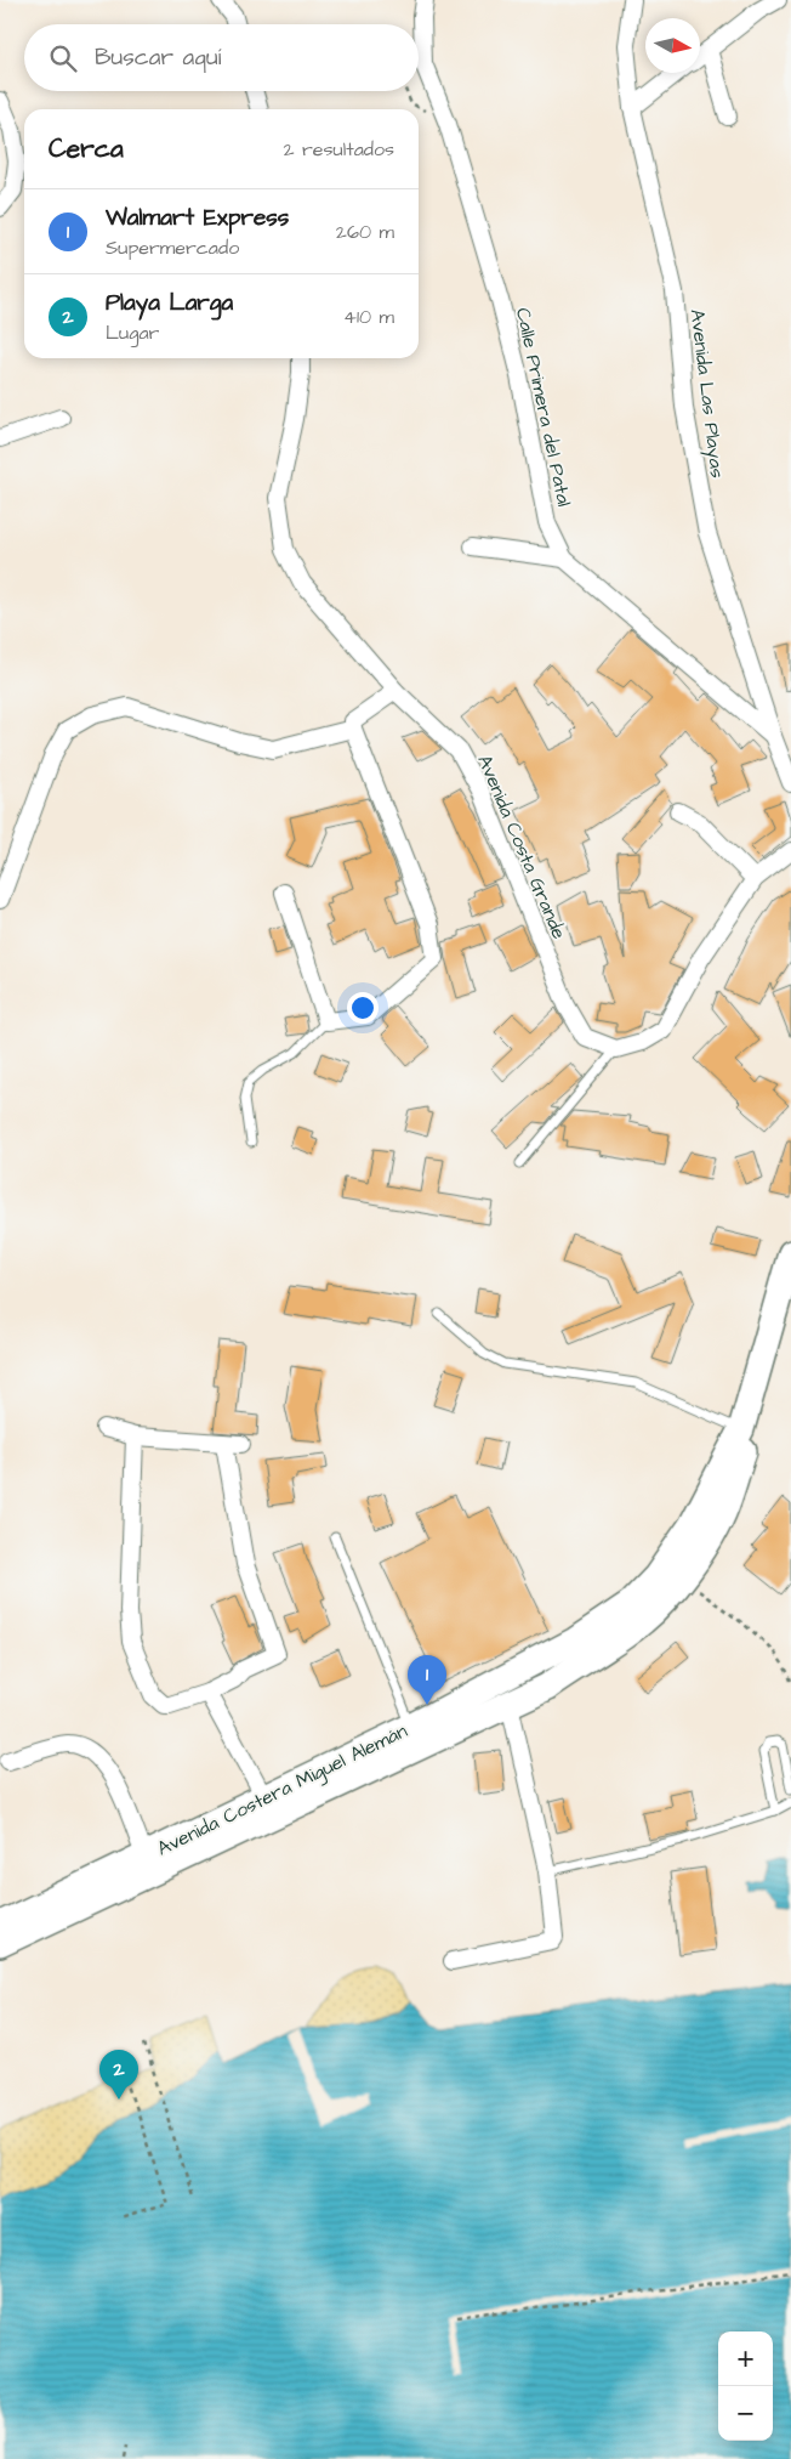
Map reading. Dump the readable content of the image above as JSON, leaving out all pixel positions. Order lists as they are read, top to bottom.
{
  "streets": {
    "main road": ["Avenida Costera Miguel Alemán"],
    "street": ["Avenida Las Playas", "Calle Primera del Patal", "Avenida Costa Grande"]
  },
  "crossings": [
    ["Avenida Las Playas", "Calle Primera del Patal"]
  ],
  "north": "right",
  "page": {
    "search": "Buscar aquí",
    "heading": ["Cerca", "2 resultados"],
    "list": [
      {
        "mark": "1",
        "name": "Walmart Express",
        "note": "Supermercado",
        "value": "260 m"
      },
      {
        "mark": "2",
        "name": "Playa Larga",
        "note": "Lugar",
        "value": "410 m"
      }
    ],
    "pins": ["1", "2"],
    "map_buttons": ["+", "−"]
  }
}
